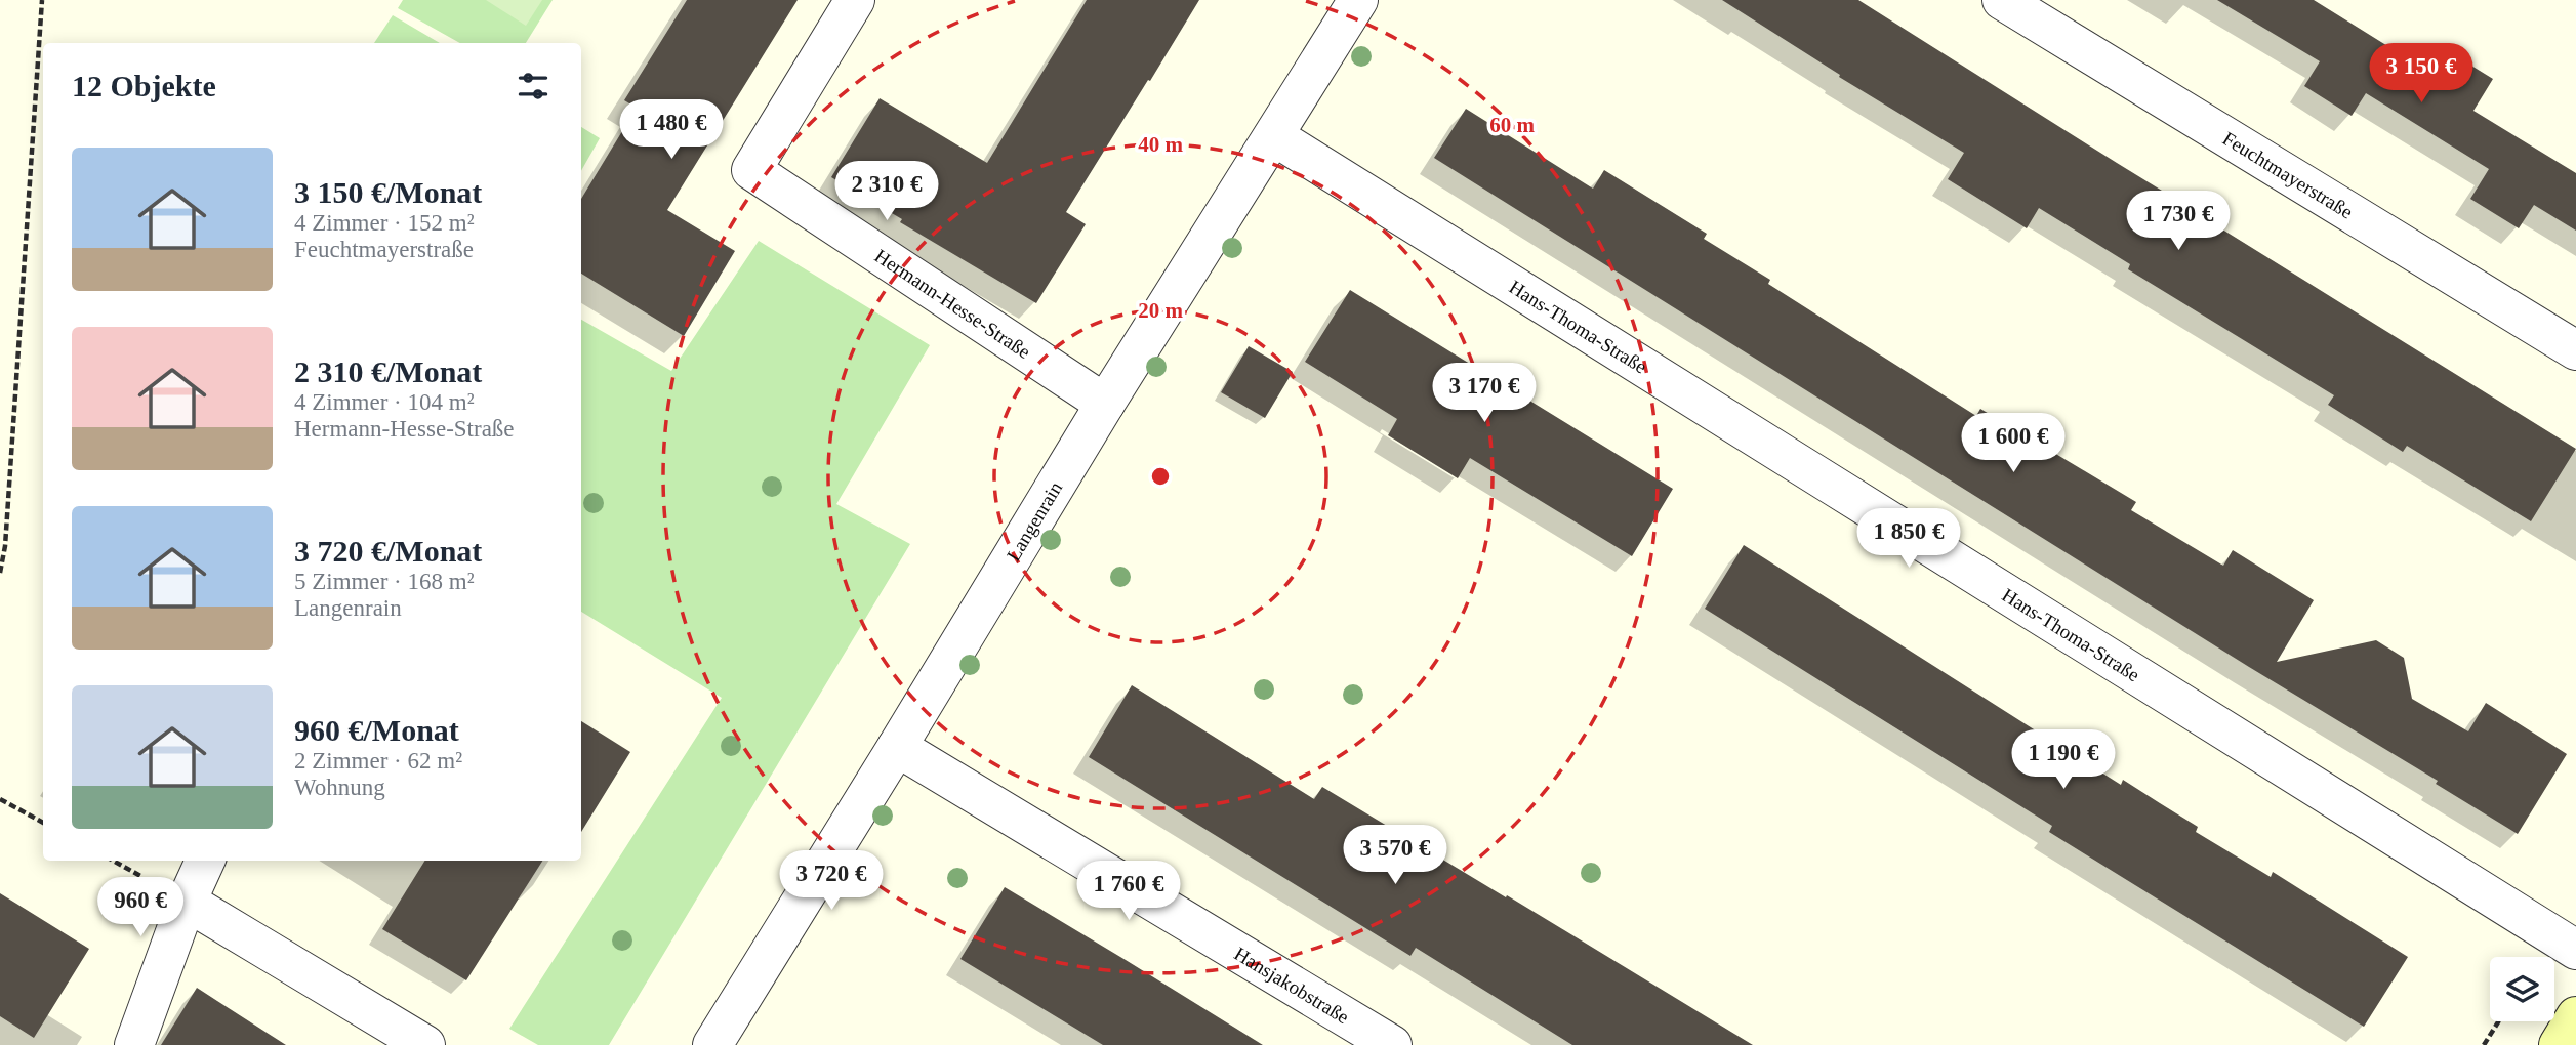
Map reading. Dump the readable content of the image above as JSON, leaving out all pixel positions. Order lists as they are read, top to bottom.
{
  "streets": {
    "street": [
      "Feuchtmayerstraße",
      "Hermann-Hesse-Straße",
      "Hans-Thoma-Straße",
      "Langenrain",
      "Hansjakobstraße"
    ]
  },
  "crossings": [
    ["Hermann-Hesse-Straße", "Langenrain"],
    ["Hans-Thoma-Straße", "Langenrain"],
    ["Langenrain", "Hansjakobstraße"]
  ],
  "page": {
    "price": [
      "3 150 €",
      "1 480 €",
      "2 310 €",
      "1 730 €",
      "3 170 €",
      "1 600 €",
      "1 850 €",
      "1 190 €",
      "3 570 €",
      "3 720 €",
      "1 760 €",
      "960 €"
    ],
    "heading": "12 Objekte",
    "list": [
      {
        "name": "3 150 €/Monat",
        "note": "4 Zimmer · 152 m² · Feuchtmayerstraße"
      },
      {
        "name": "2 310 €/Monat",
        "note": "4 Zimmer · 104 m² · Hermann-Hesse-Straße"
      },
      {
        "name": "3 720 €/Monat",
        "note": "5 Zimmer · 168 m² · Langenrain"
      },
      {
        "name": "960 €/Monat",
        "note": "2 Zimmer · 62 m² · Wohnung"
      }
    ]
  },
  "rings": ["60 m", "40 m", "20 m"]
}
